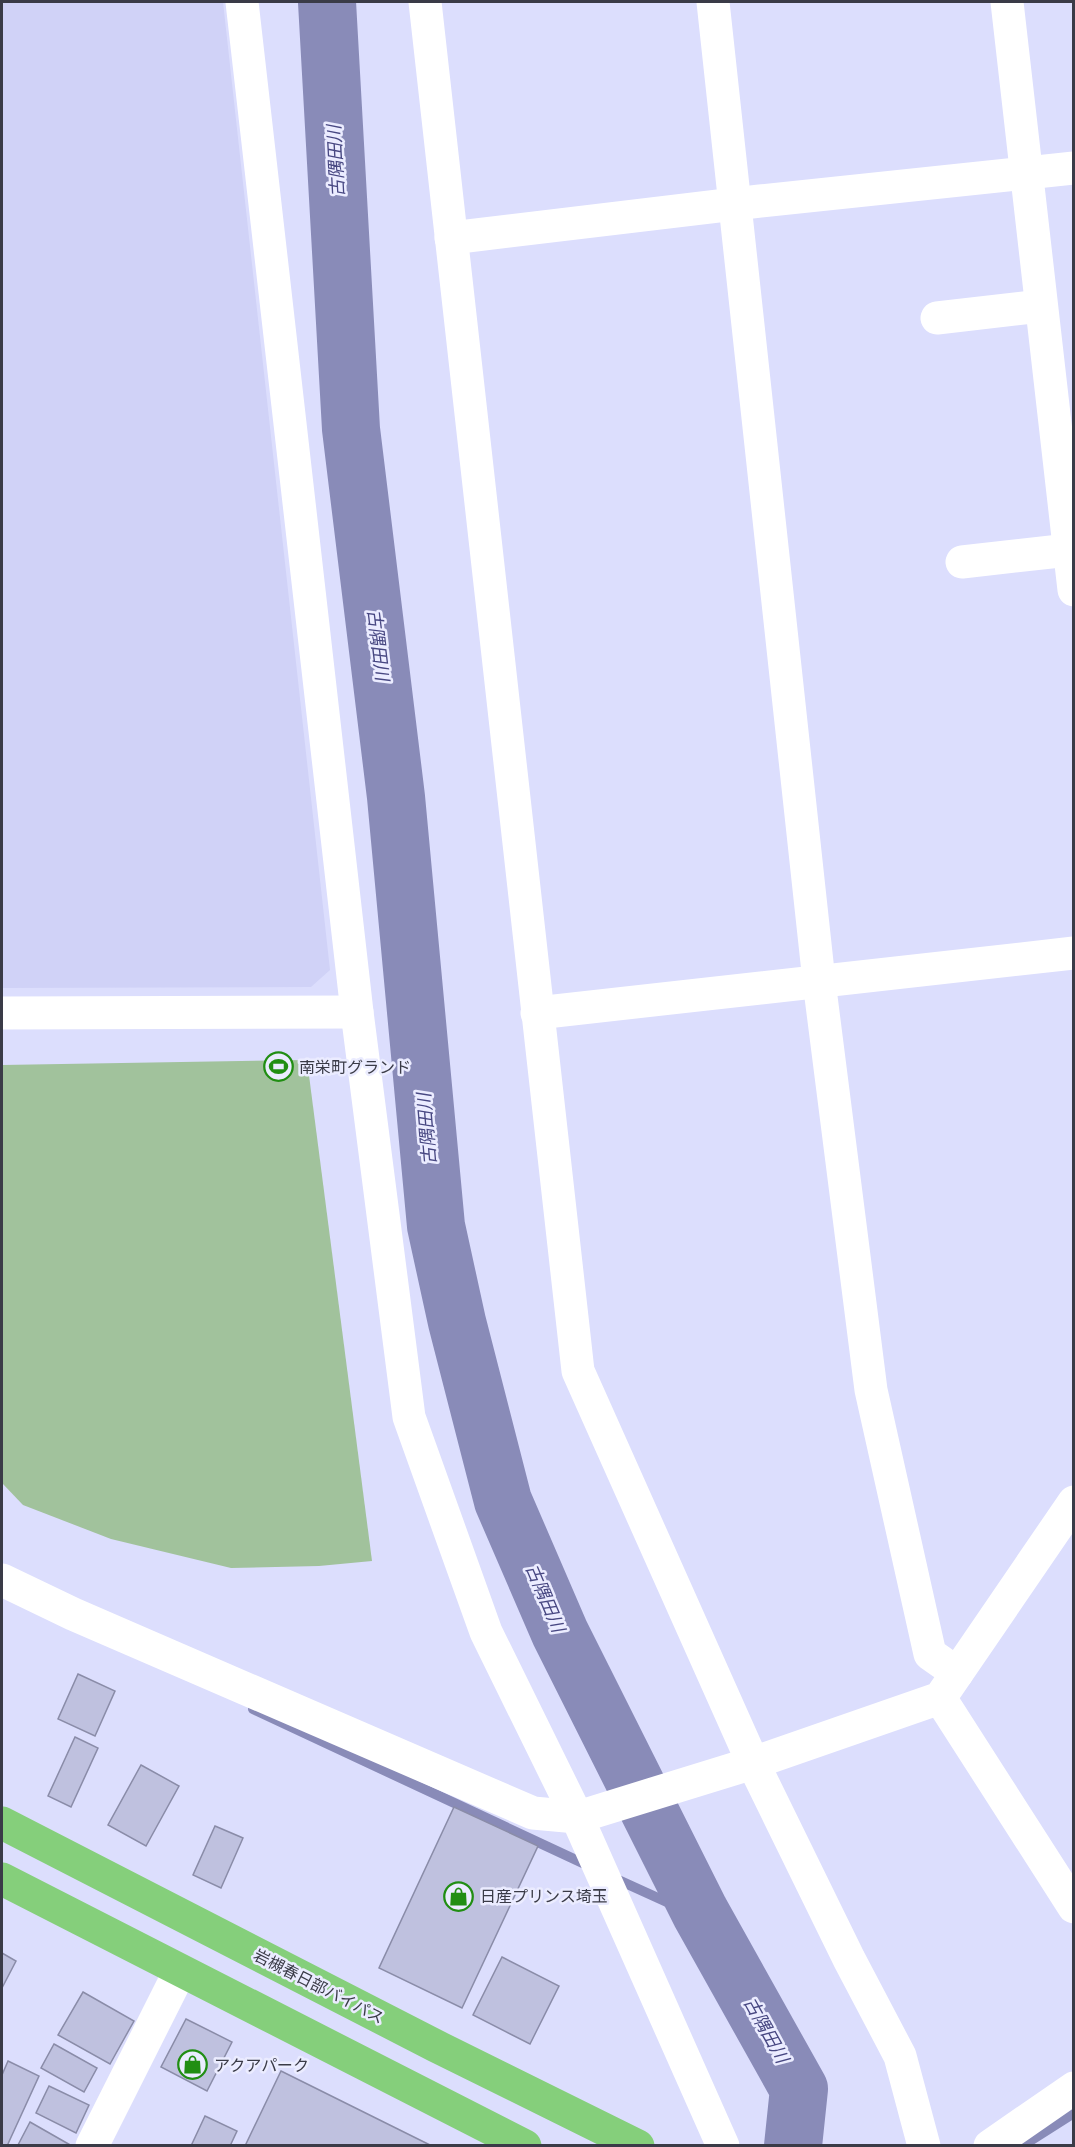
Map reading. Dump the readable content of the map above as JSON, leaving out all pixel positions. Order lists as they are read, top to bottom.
{
  "streets": {
    "highway": ["岩槻春日部バイパス"]
  },
  "water": ["古隅田川"],
  "places": {
    "sports": ["南栄町グランド"],
    "shop": ["日産プリンス埼玉", "アクアパーク"]
  }
}
